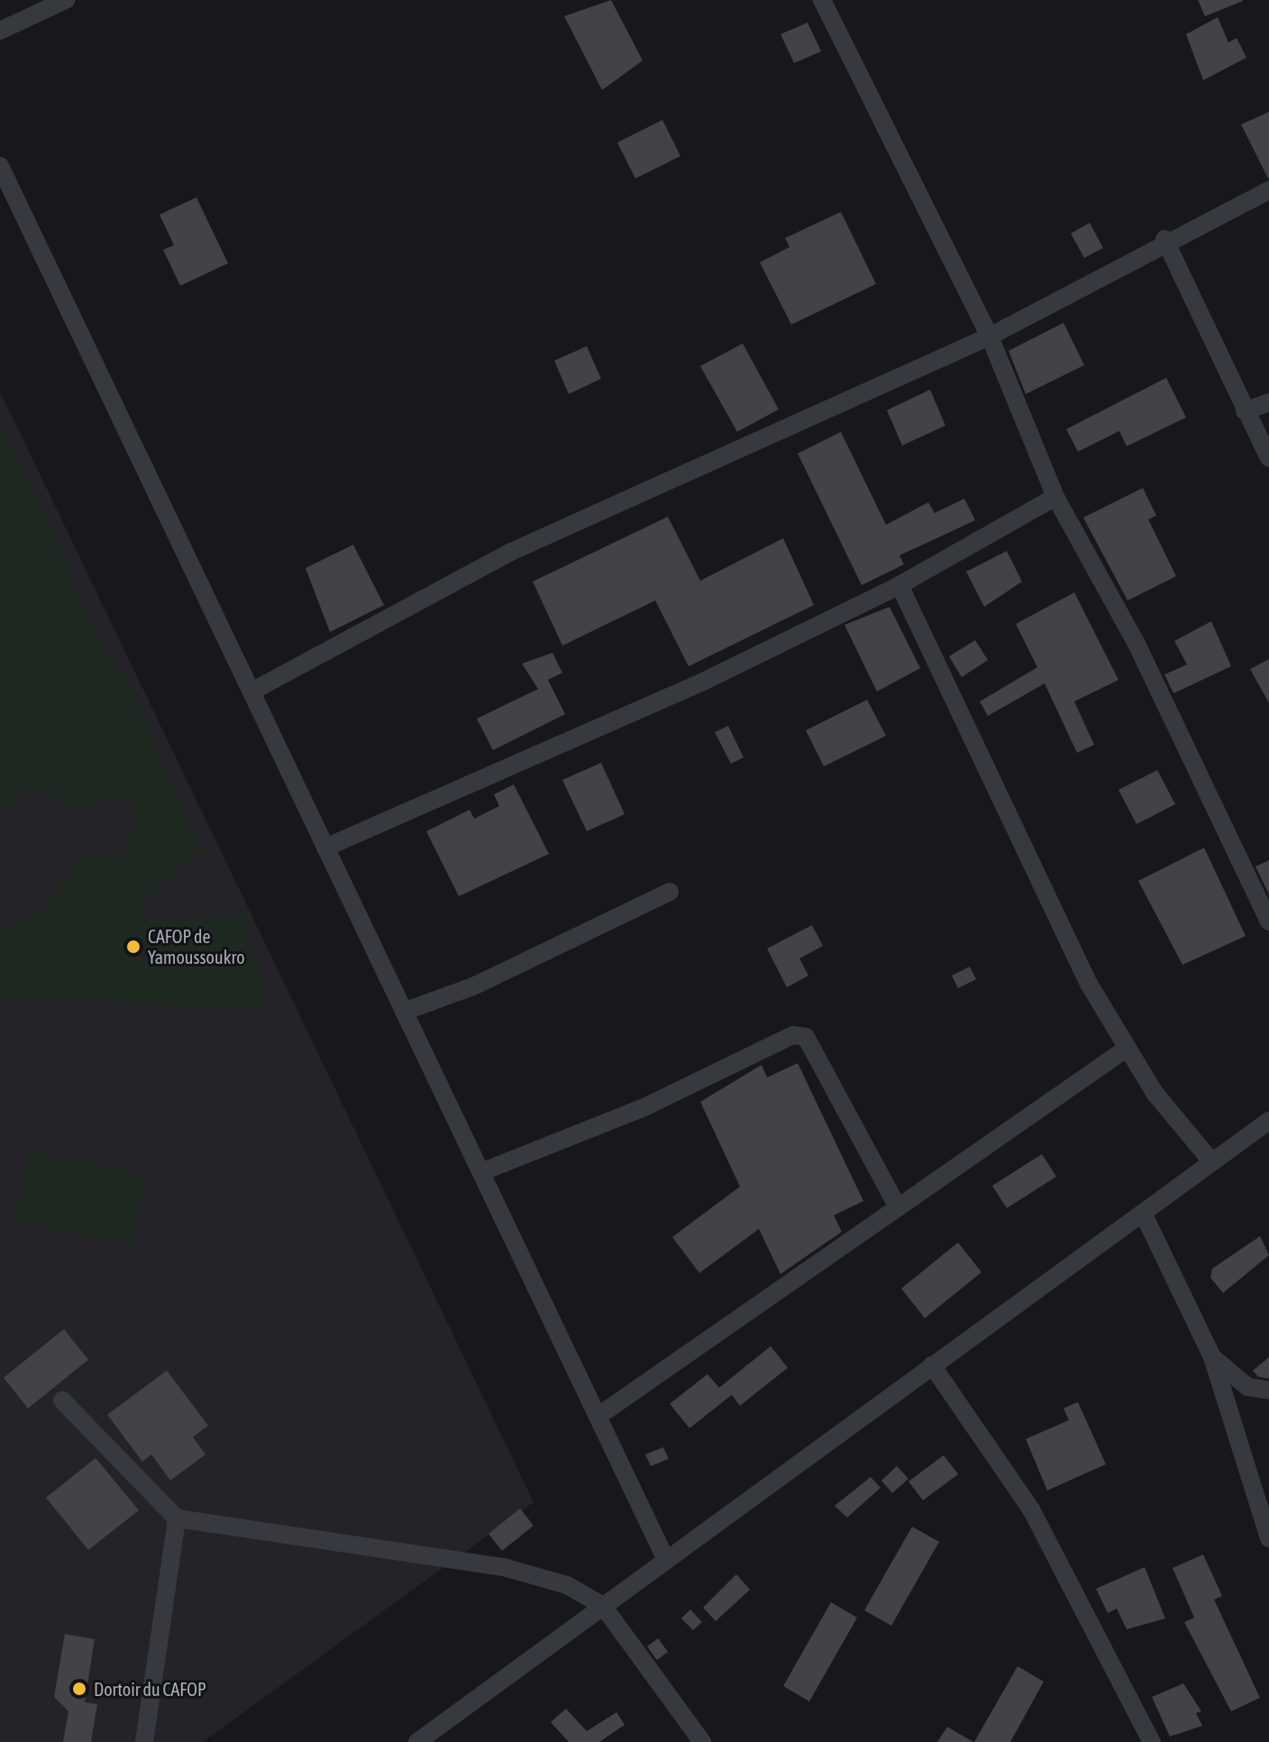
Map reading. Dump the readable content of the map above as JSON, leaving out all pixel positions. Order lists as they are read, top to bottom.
{
  "places": ["CAFOP de Yamoussoukro", "Dortoir du CAFOP"]
}
